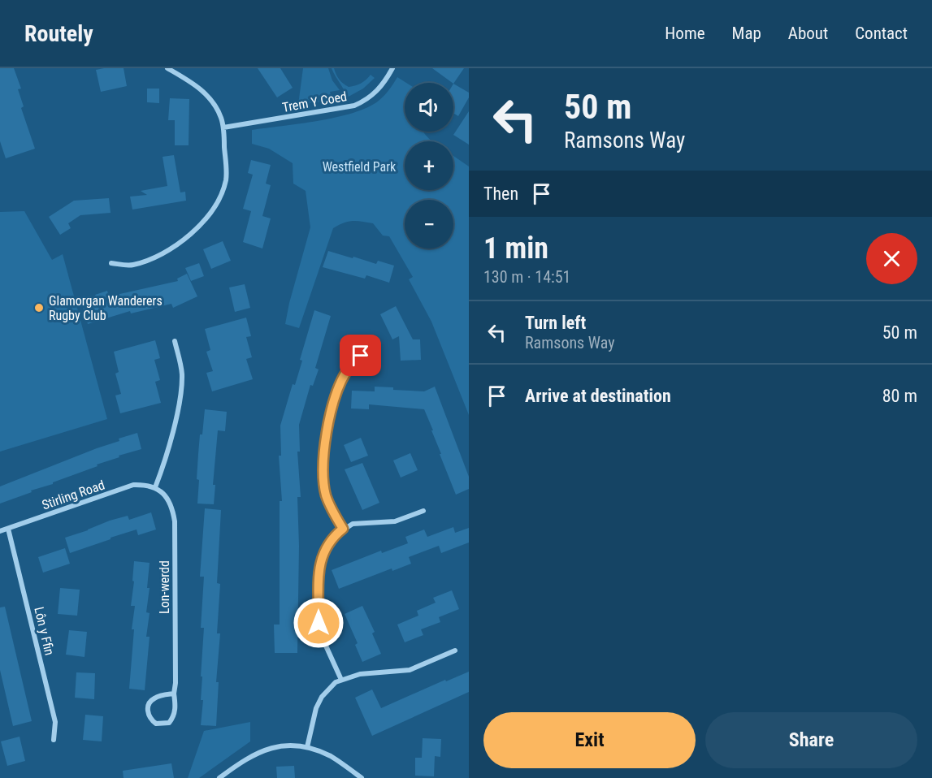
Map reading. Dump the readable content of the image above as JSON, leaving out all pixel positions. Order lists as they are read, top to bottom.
{
  "streets": {
    "street": [
      "Trem Y Coed",
      "Stirling Road",
      "Lon-werdd",
      "Lôn y Ffin"
    ]
  },
  "crossings": [
    ["Stirling Road", "Lon-werdd"],
    ["Stirling Road", "Lôn y Ffin"]
  ],
  "parks": ["Westfield Park"],
  "places": ["Glamorgan Wanderers Rugby Club"],
  "page": {
    "header": "Routely",
    "nav": [
      "Home",
      "Map",
      "About",
      "Contact"
    ],
    "turn": ["50 m", "Ramsons Way"],
    "map_buttons": ["+", "−"],
    "then": "Then",
    "heading": ["1 min", "130 m · 14:51"],
    "list": [
      {
        "name": "Turn left",
        "note": "Ramsons Way",
        "value": "50 m"
      },
      {
        "name": "Arrive at destination",
        "value": "80 m"
      }
    ],
    "buttons": ["Exit", "Share"]
  }
}
